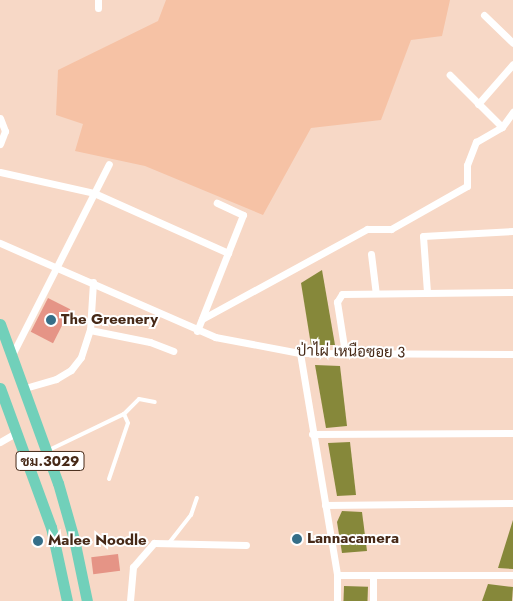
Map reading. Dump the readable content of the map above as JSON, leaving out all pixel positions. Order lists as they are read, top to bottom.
{
  "streets": {
    "main road": ["ชม.3029"],
    "street": ["ป่าไผ่ เหนือซอย 3"]
  },
  "places": ["The Greenery", "Lannacamera", "Malee Noodle"]
}
